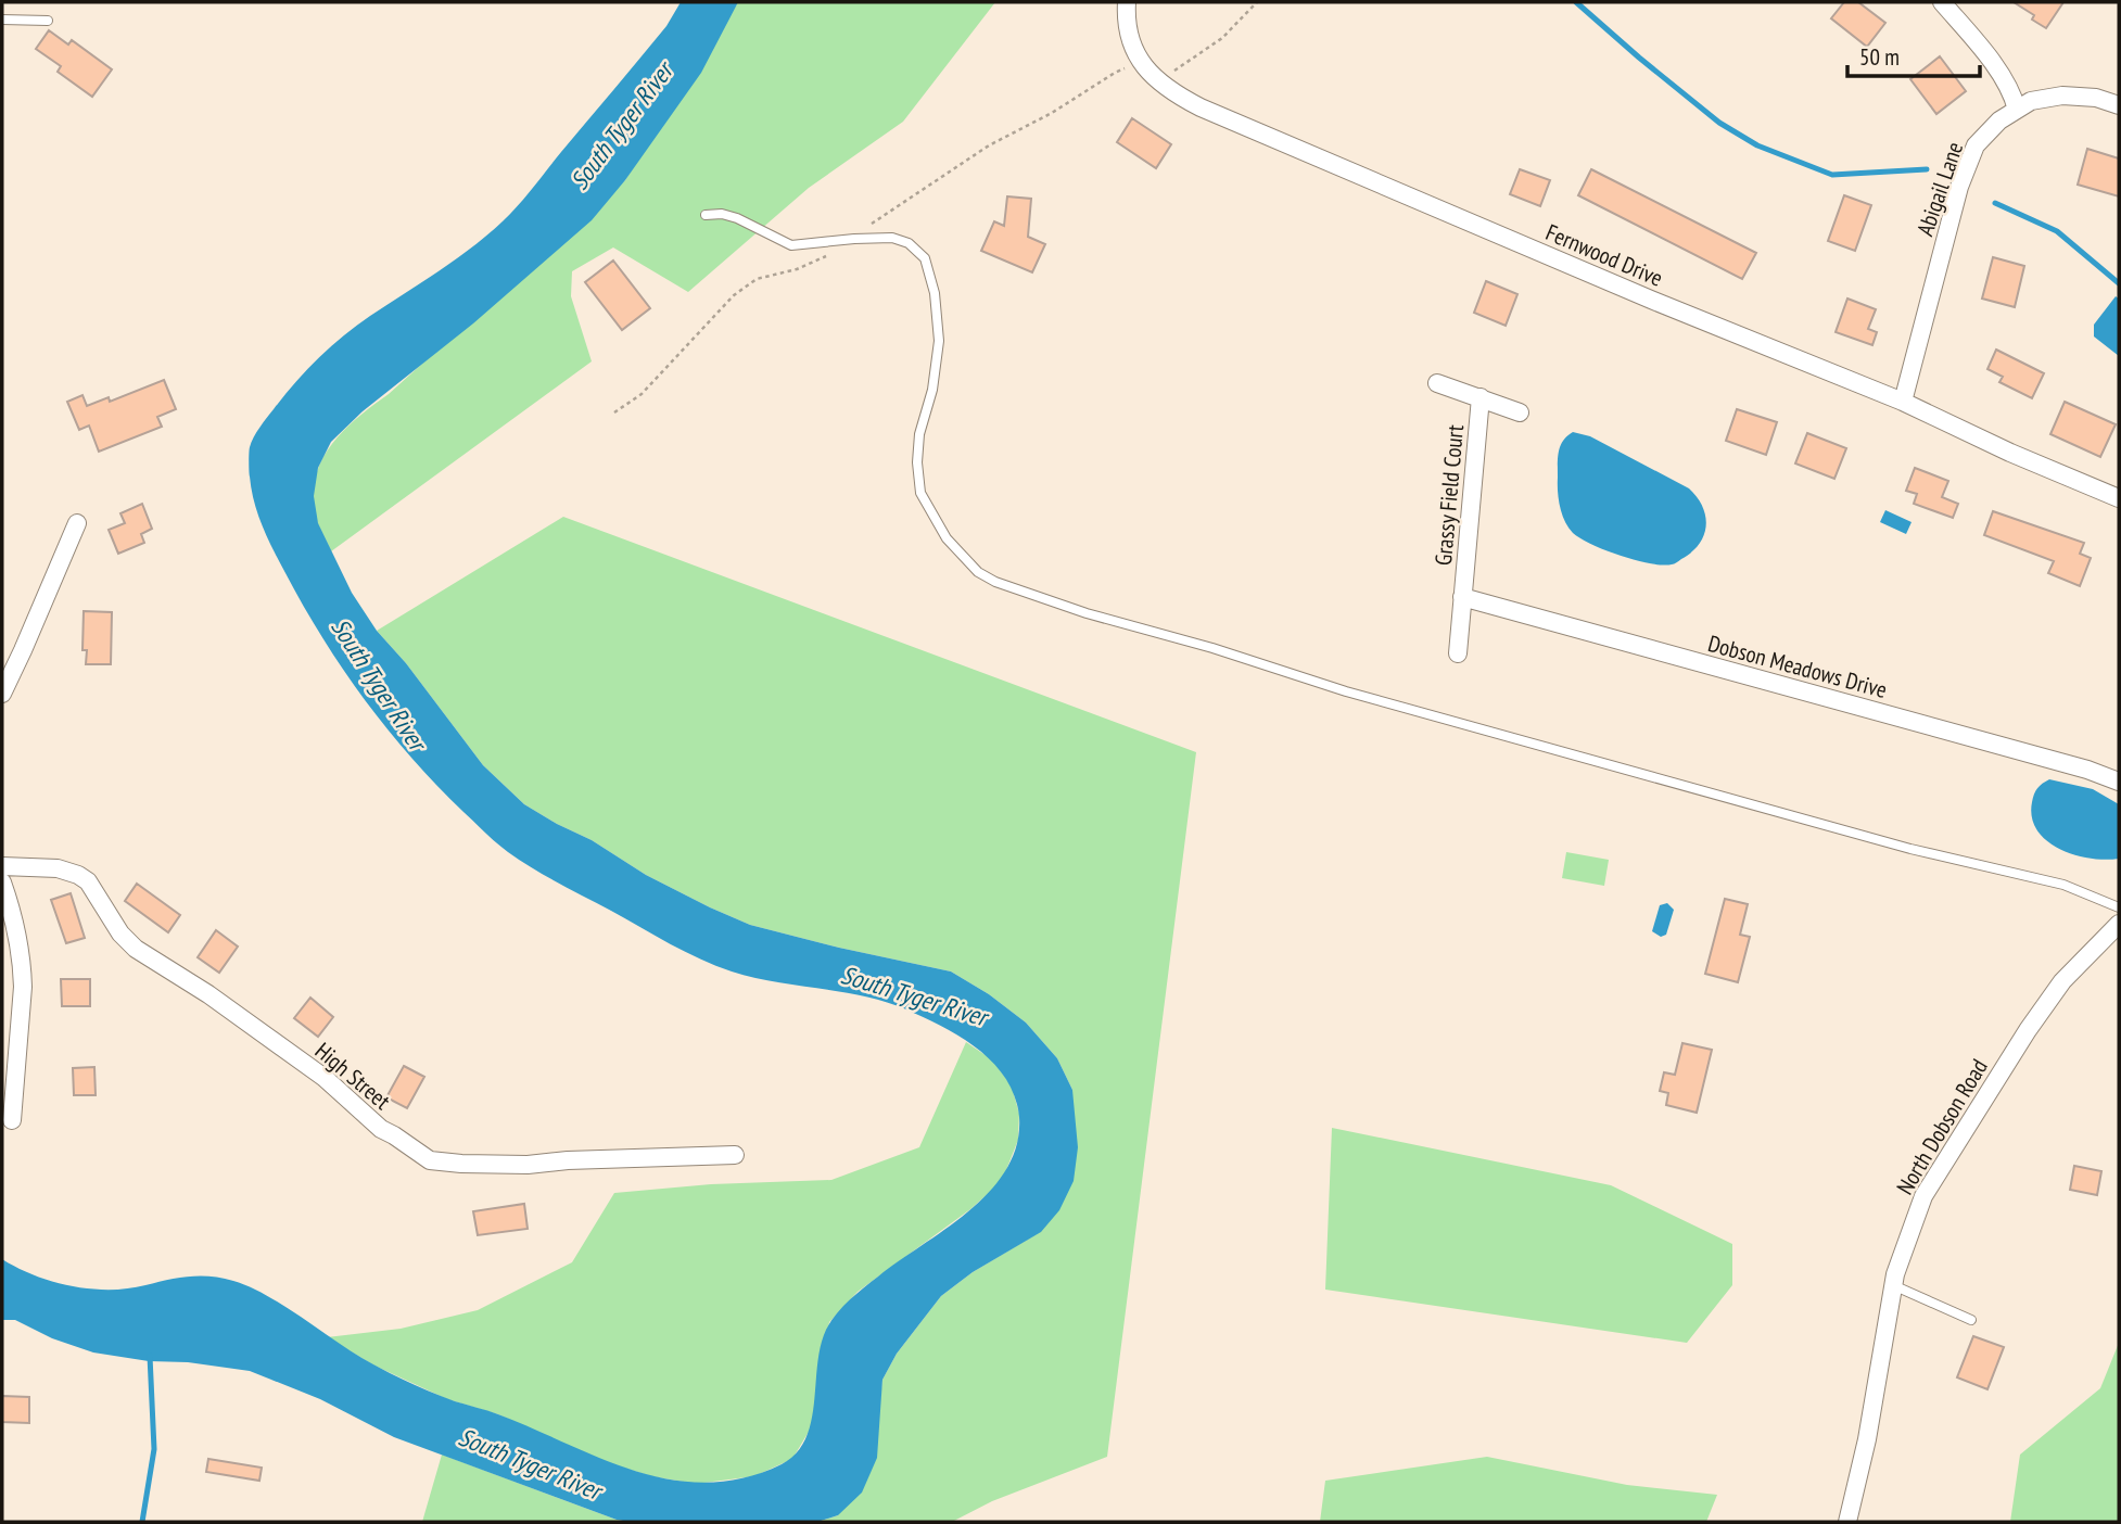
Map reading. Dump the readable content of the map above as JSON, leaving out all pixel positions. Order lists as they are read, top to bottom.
{
  "streets": {
    "street": [
      "Abigail Lane",
      "Fernwood Drive",
      "Grassy Field Court",
      "Dobson Meadows Drive",
      "High Street",
      "North Dobson Road"
    ]
  },
  "crossings": [
    ["Abigail Lane", "Fernwood Drive"],
    ["Grassy Field Court", "Dobson Meadows Drive"]
  ],
  "water": ["South Tyger River"],
  "scale_bar": "50 m"
}
